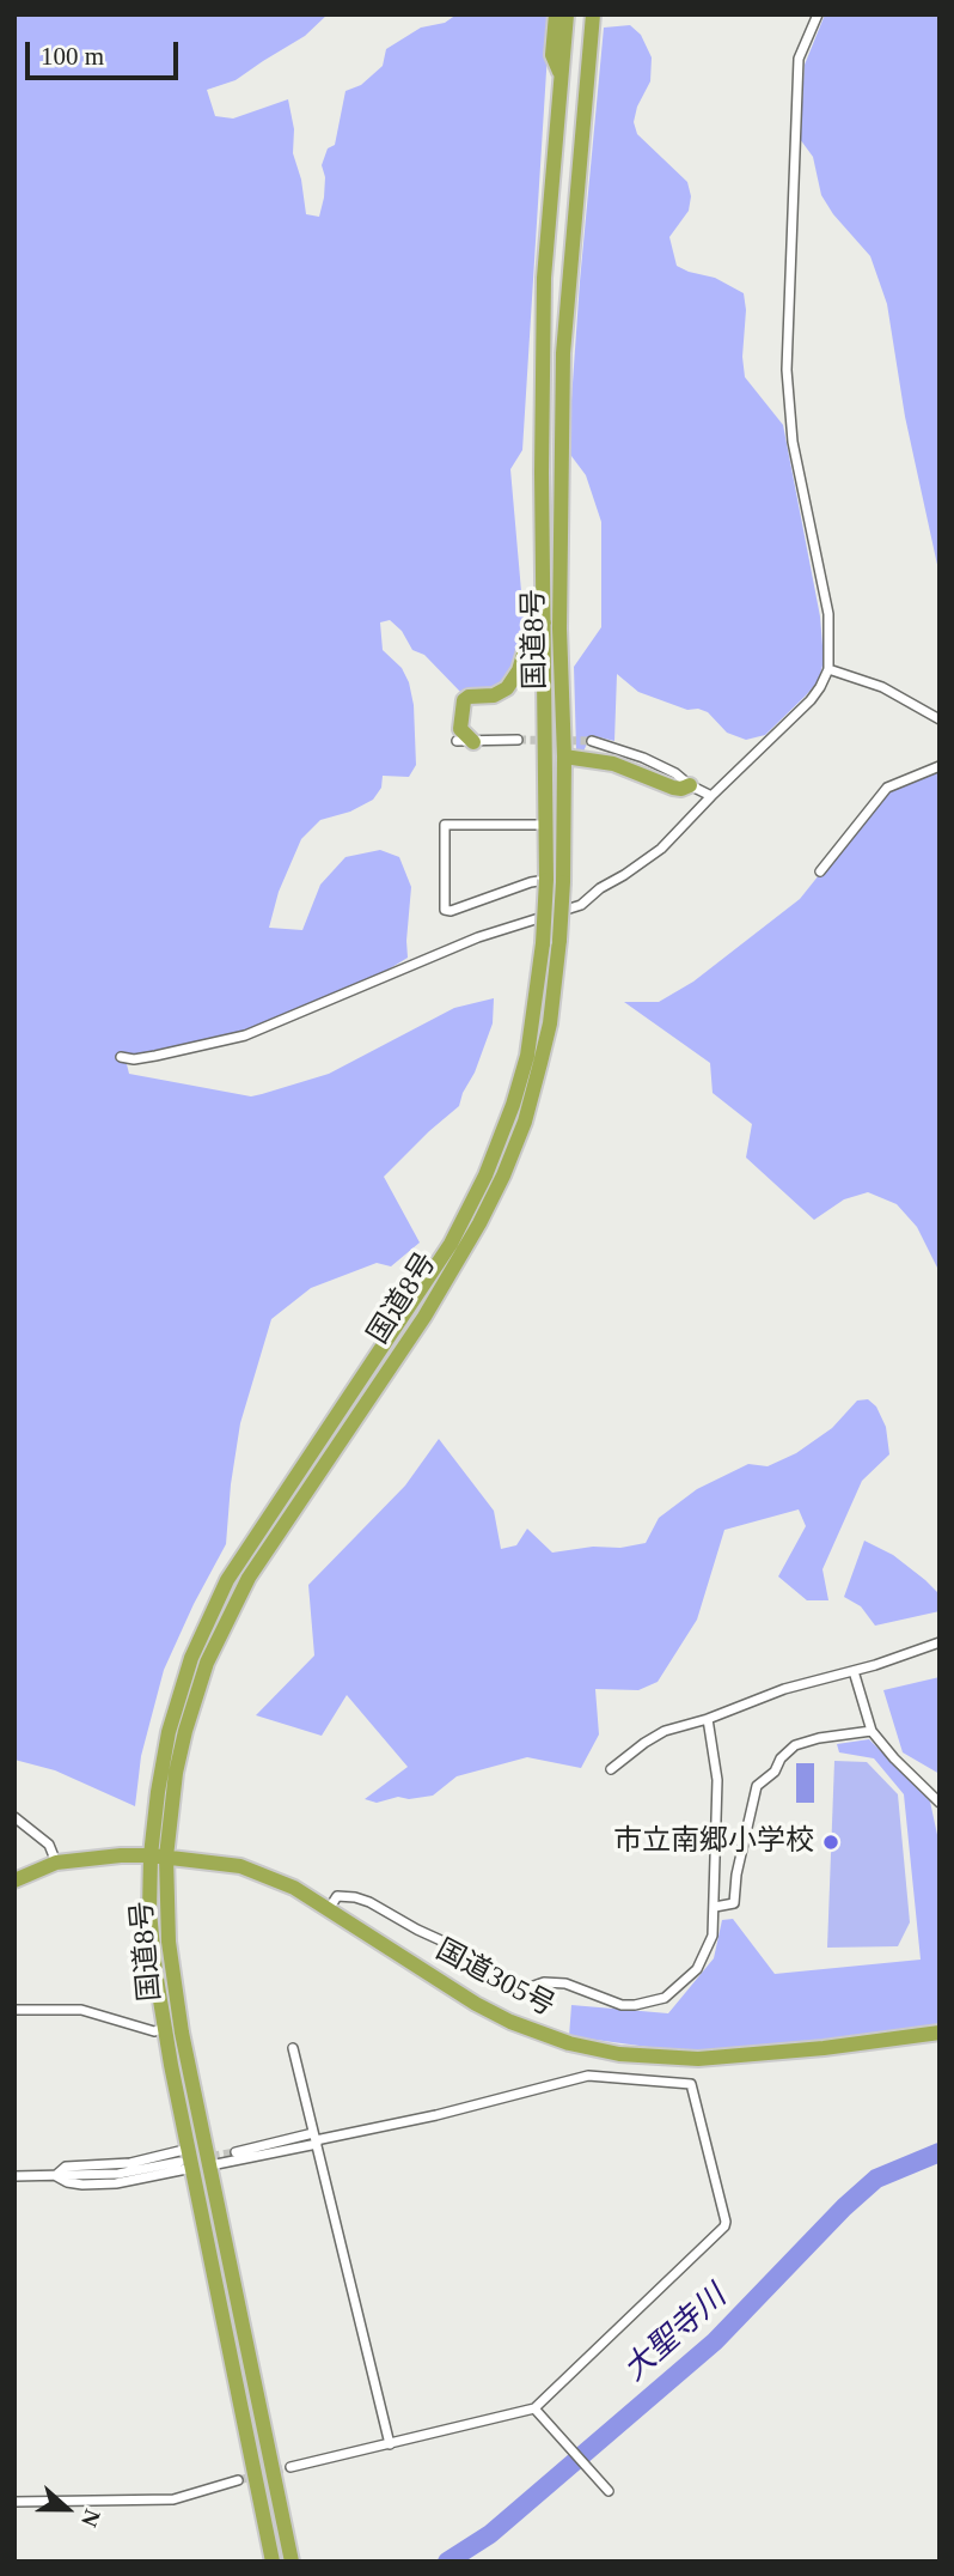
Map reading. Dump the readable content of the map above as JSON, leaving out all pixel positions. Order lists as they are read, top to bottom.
{
  "streets": {
    "highway": ["国道8号", "国道305号"]
  },
  "crossings": [
    ["国道8号", "国道305号"]
  ],
  "water": ["大聖寺川"],
  "places": ["市立南郷小学校"],
  "scale_bar": "100 m",
  "north": "right"
}
